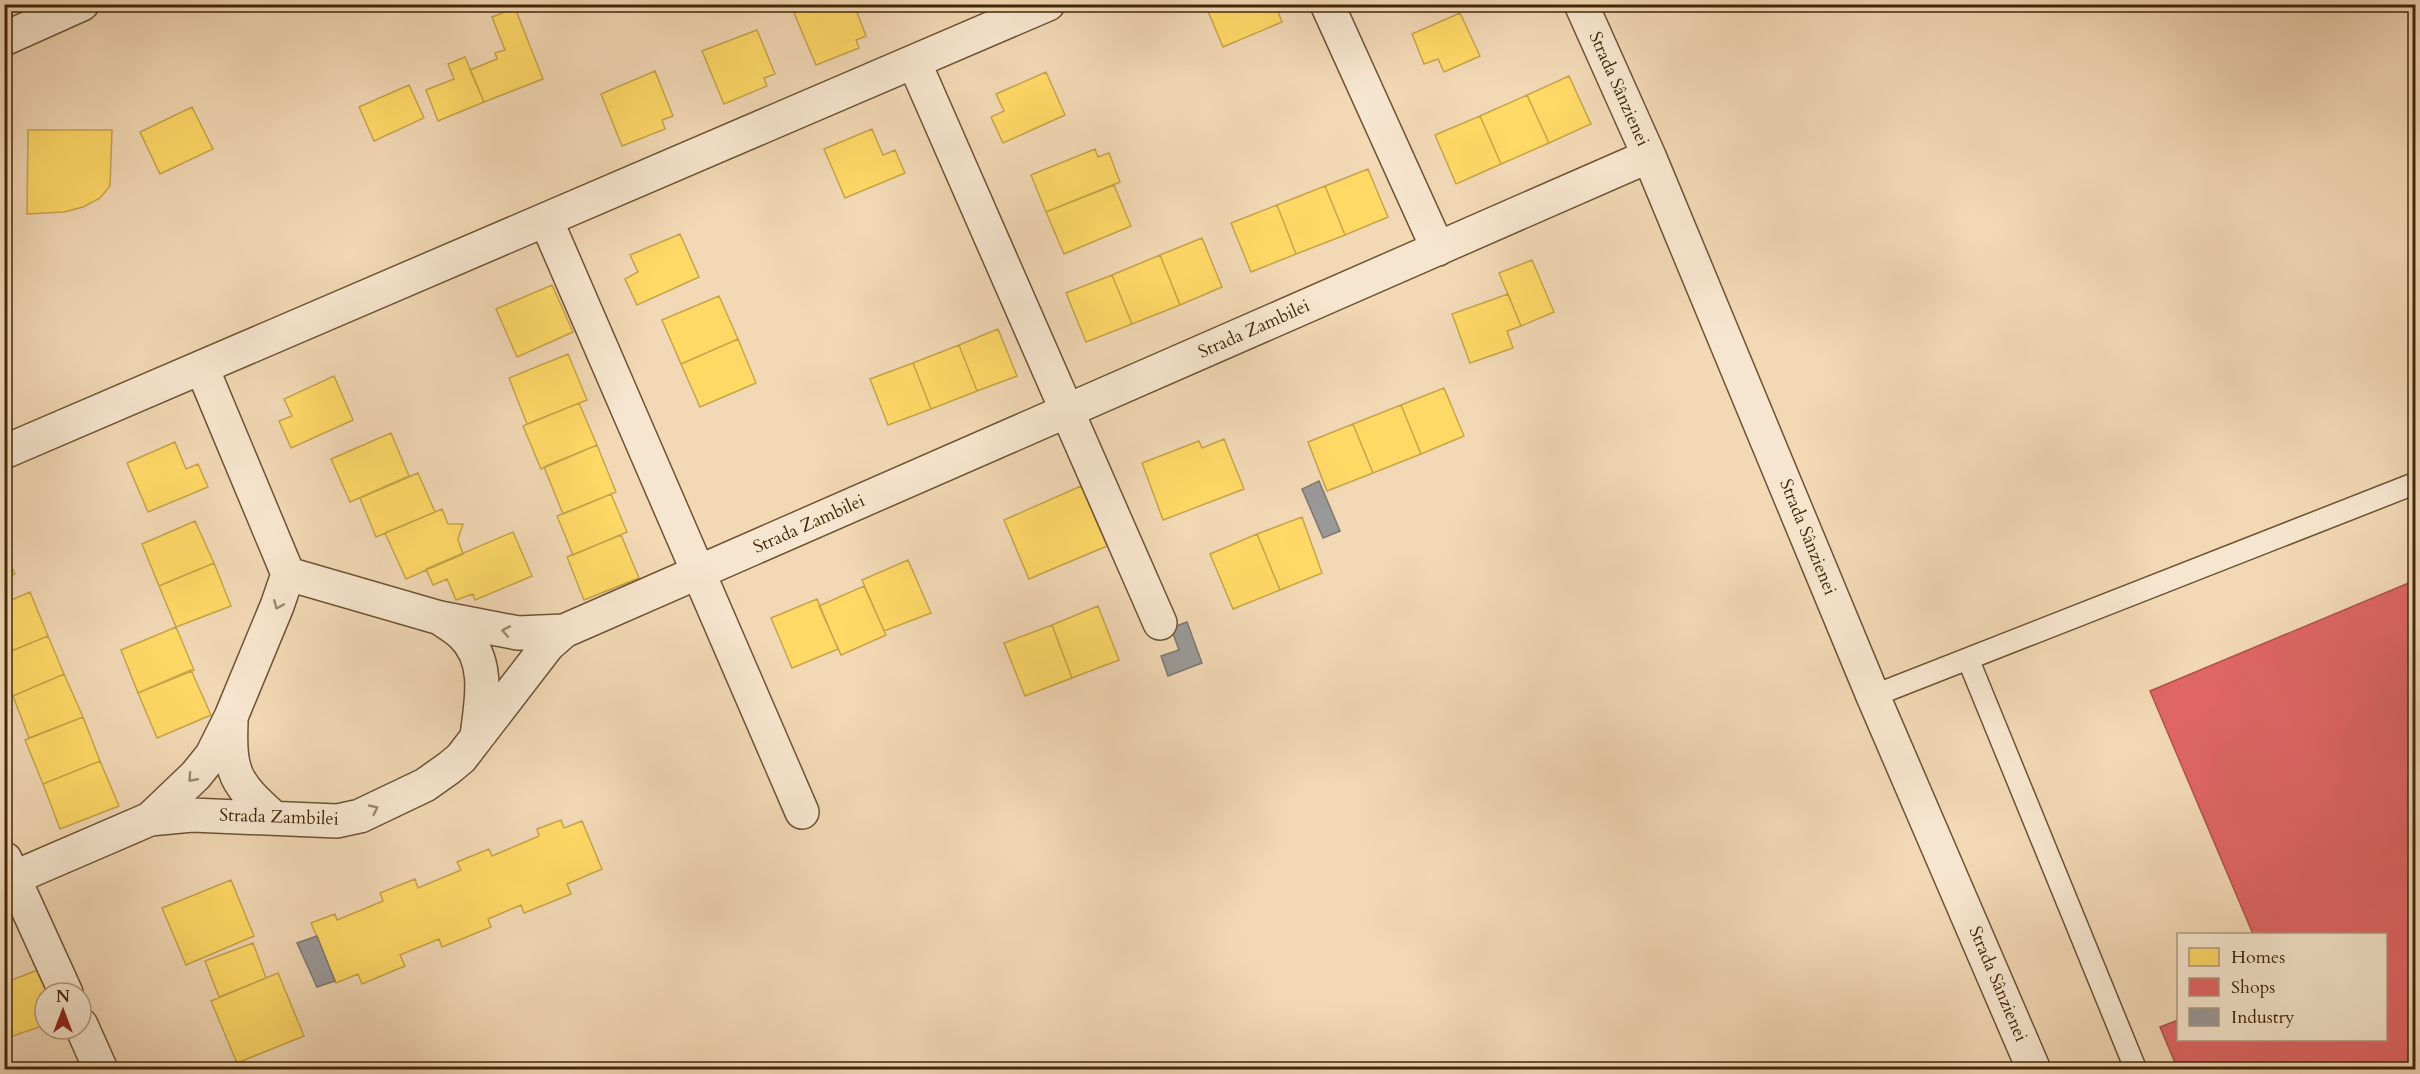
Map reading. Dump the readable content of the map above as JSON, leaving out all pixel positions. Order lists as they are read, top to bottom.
{
  "streets": {
    "street": ["Strada Sânzienei", "Strada Zambilei"]
  },
  "crossings": [
    ["Strada Sânzienei", "Strada Zambilei"]
  ],
  "legend": ["Homes", "Shops", "Industry"],
  "north": "top"
}
